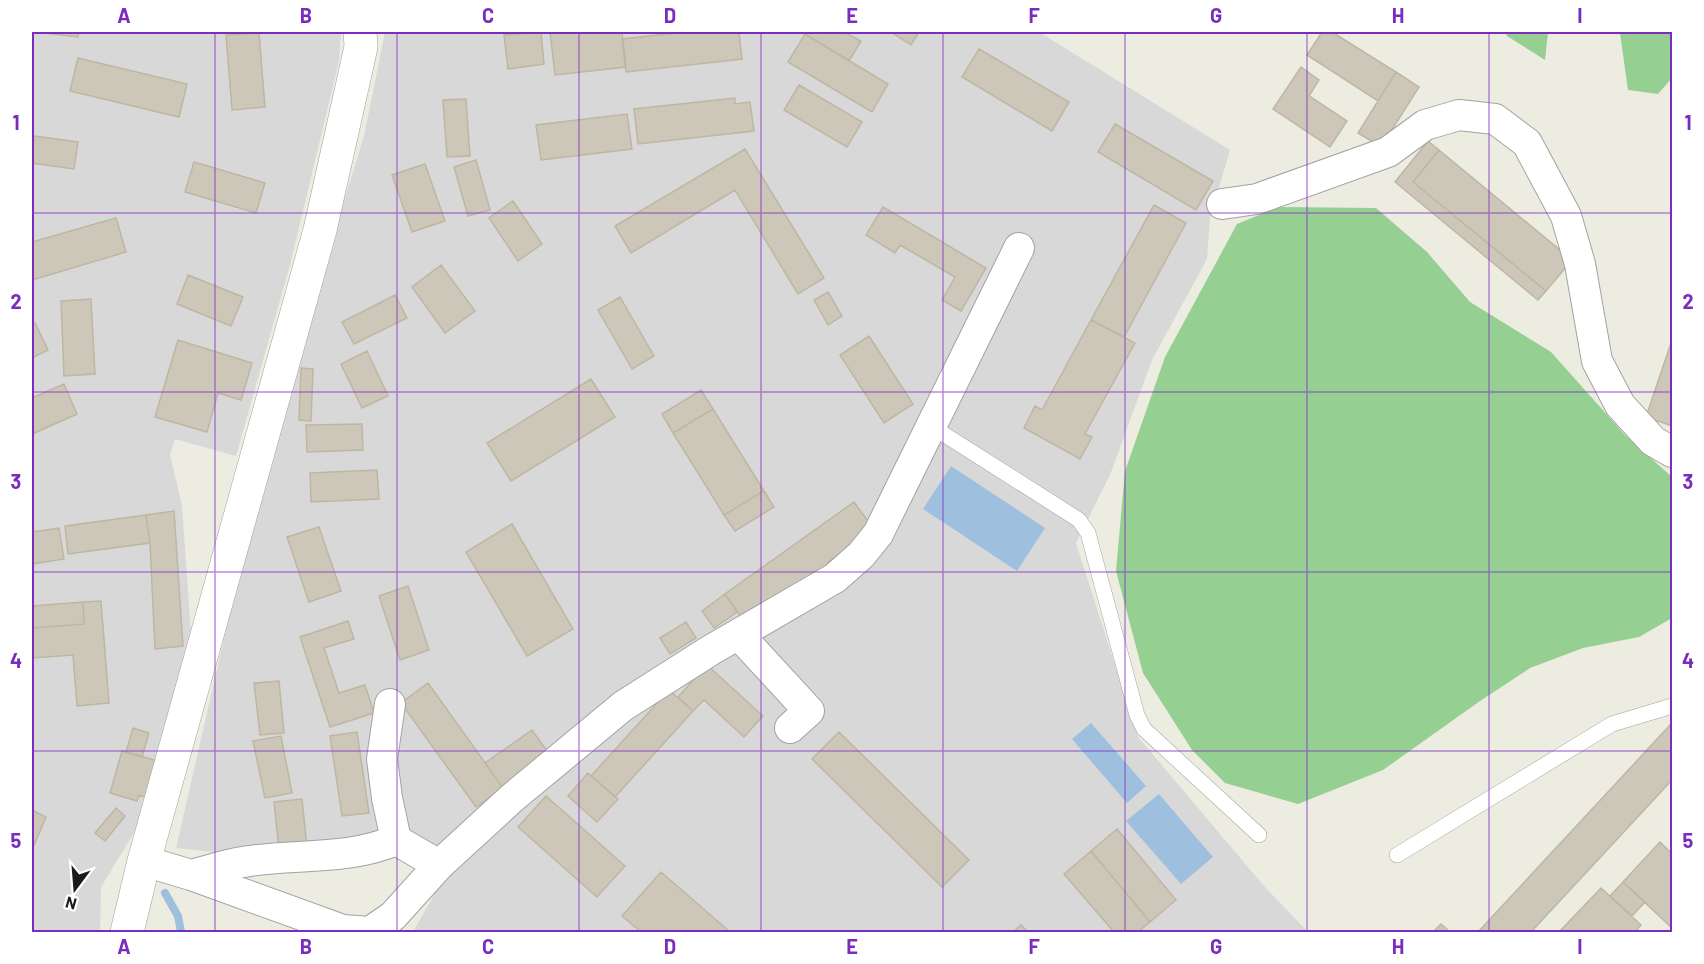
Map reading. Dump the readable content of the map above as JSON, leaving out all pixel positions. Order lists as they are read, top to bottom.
{
  "north": "bottom",
  "grid": {
    "columns": [
      "A",
      "B",
      "C",
      "D",
      "E",
      "F",
      "G",
      "H",
      "I"
    ],
    "rows": [
      "1",
      "2",
      "3",
      "4",
      "5"
    ]
  }
}
